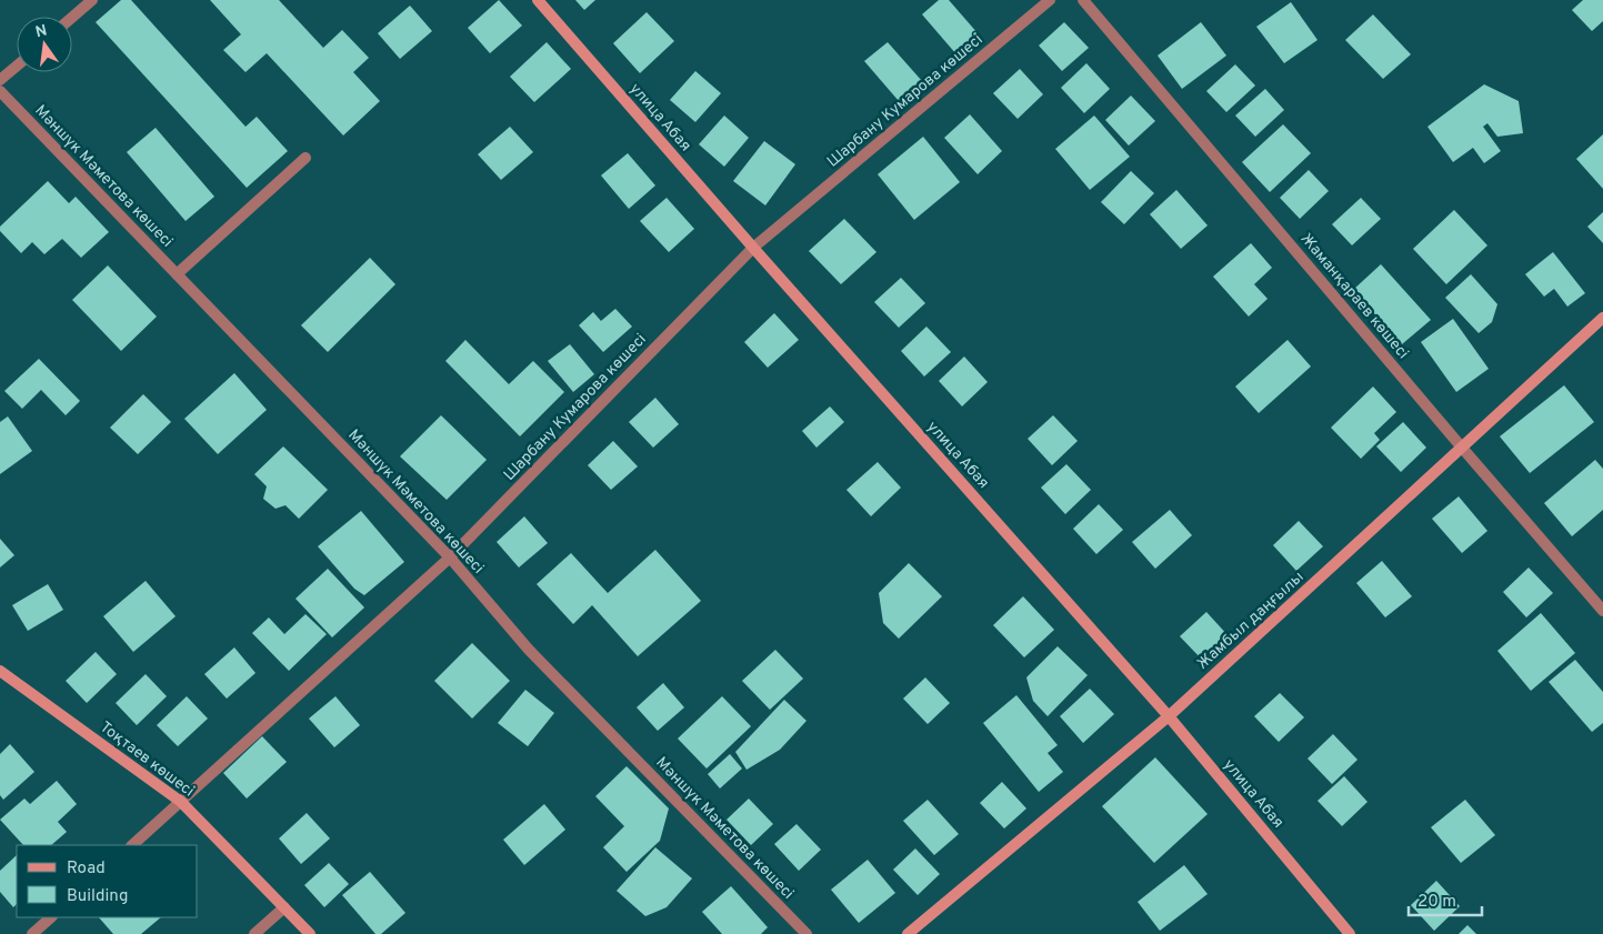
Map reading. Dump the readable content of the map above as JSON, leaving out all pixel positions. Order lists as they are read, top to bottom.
{
  "streets": {
    "street": [
      "Шарбану Кумарова көшесі",
      "улица Абая",
      "Мәншүк Мәметова көшесі",
      "Жаманқараев көшесі",
      "Жамбыл даңғылы",
      "Тоқтаев көшесі"
    ]
  },
  "crossings": [
    ["Шарбану Кумарова көшесі", "улица Абая"],
    ["Шарбану Кумарова көшесі", "Мәншүк Мәметова көшесі"],
    ["Шарбану Кумарова көшесі", "Тоқтаев көшесі"],
    ["улица Абая", "Жамбыл даңғылы"],
    ["Жаманқараев көшесі", "Жамбыл даңғылы"]
  ],
  "legend": ["Road", "Building"],
  "scale_bar": "20 m",
  "north": "top"
}
